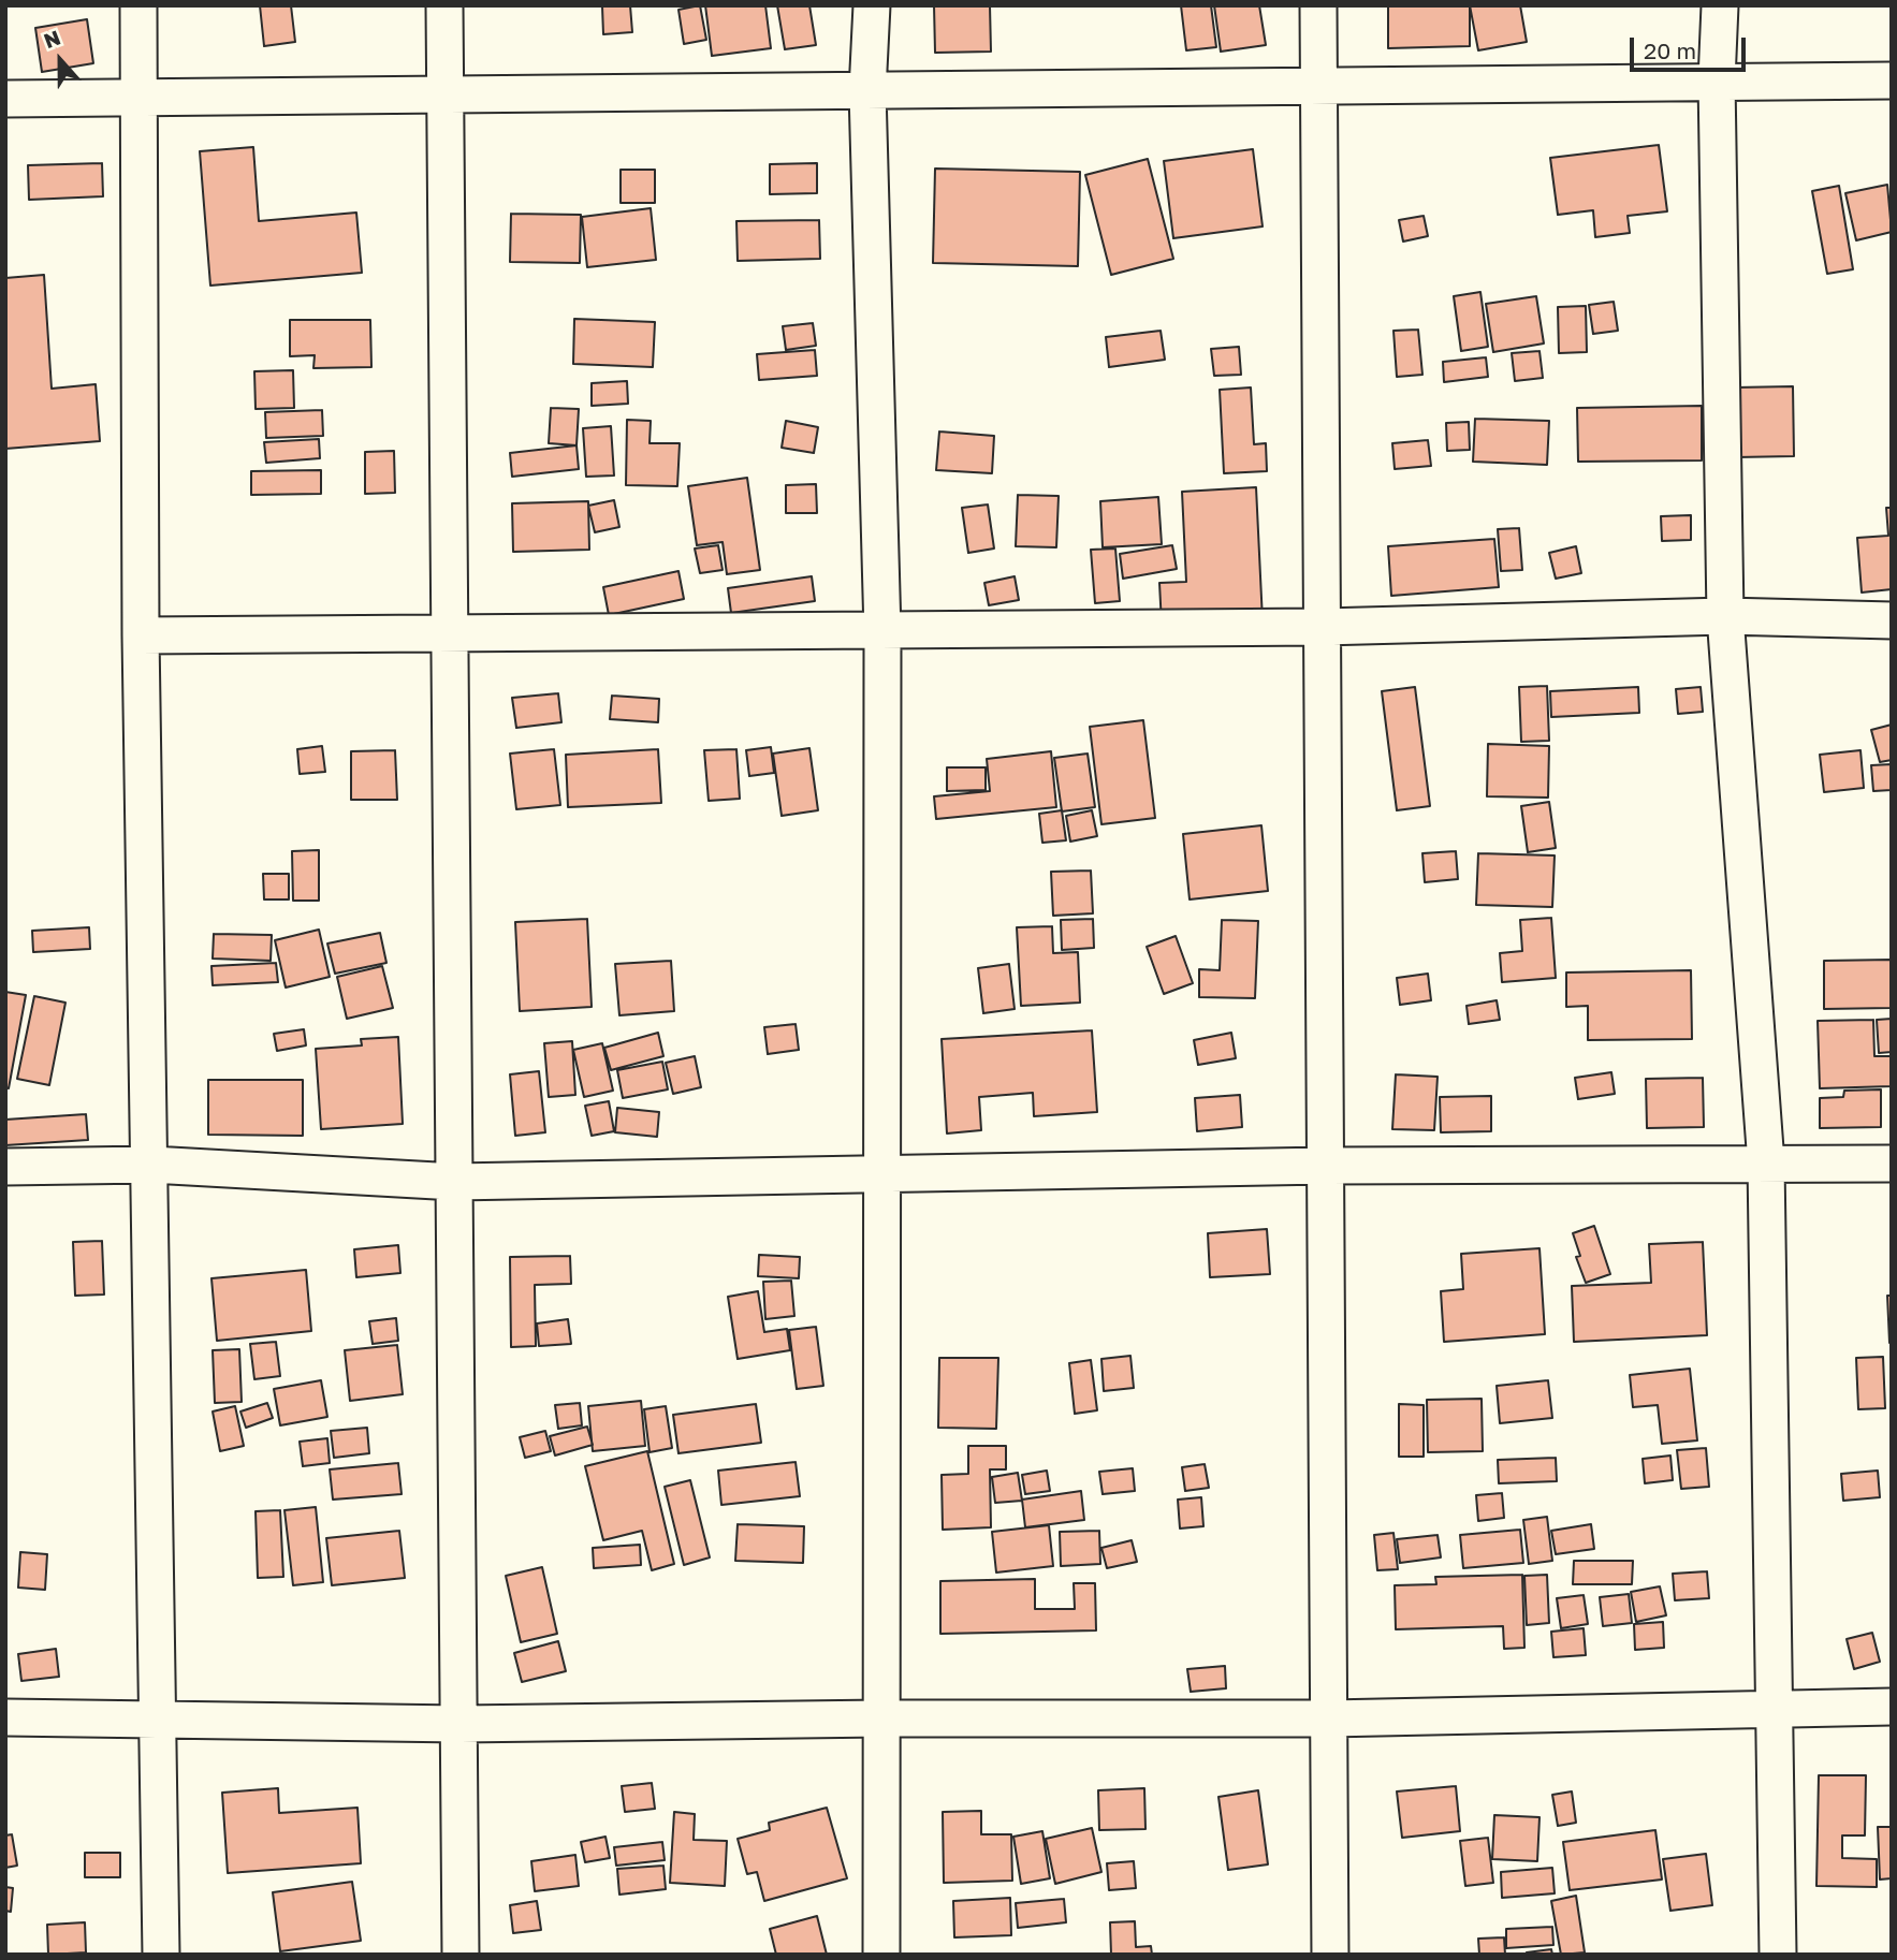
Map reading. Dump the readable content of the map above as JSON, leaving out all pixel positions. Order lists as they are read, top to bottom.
{
  "scale_bar": "20 m",
  "north": "top"
}
